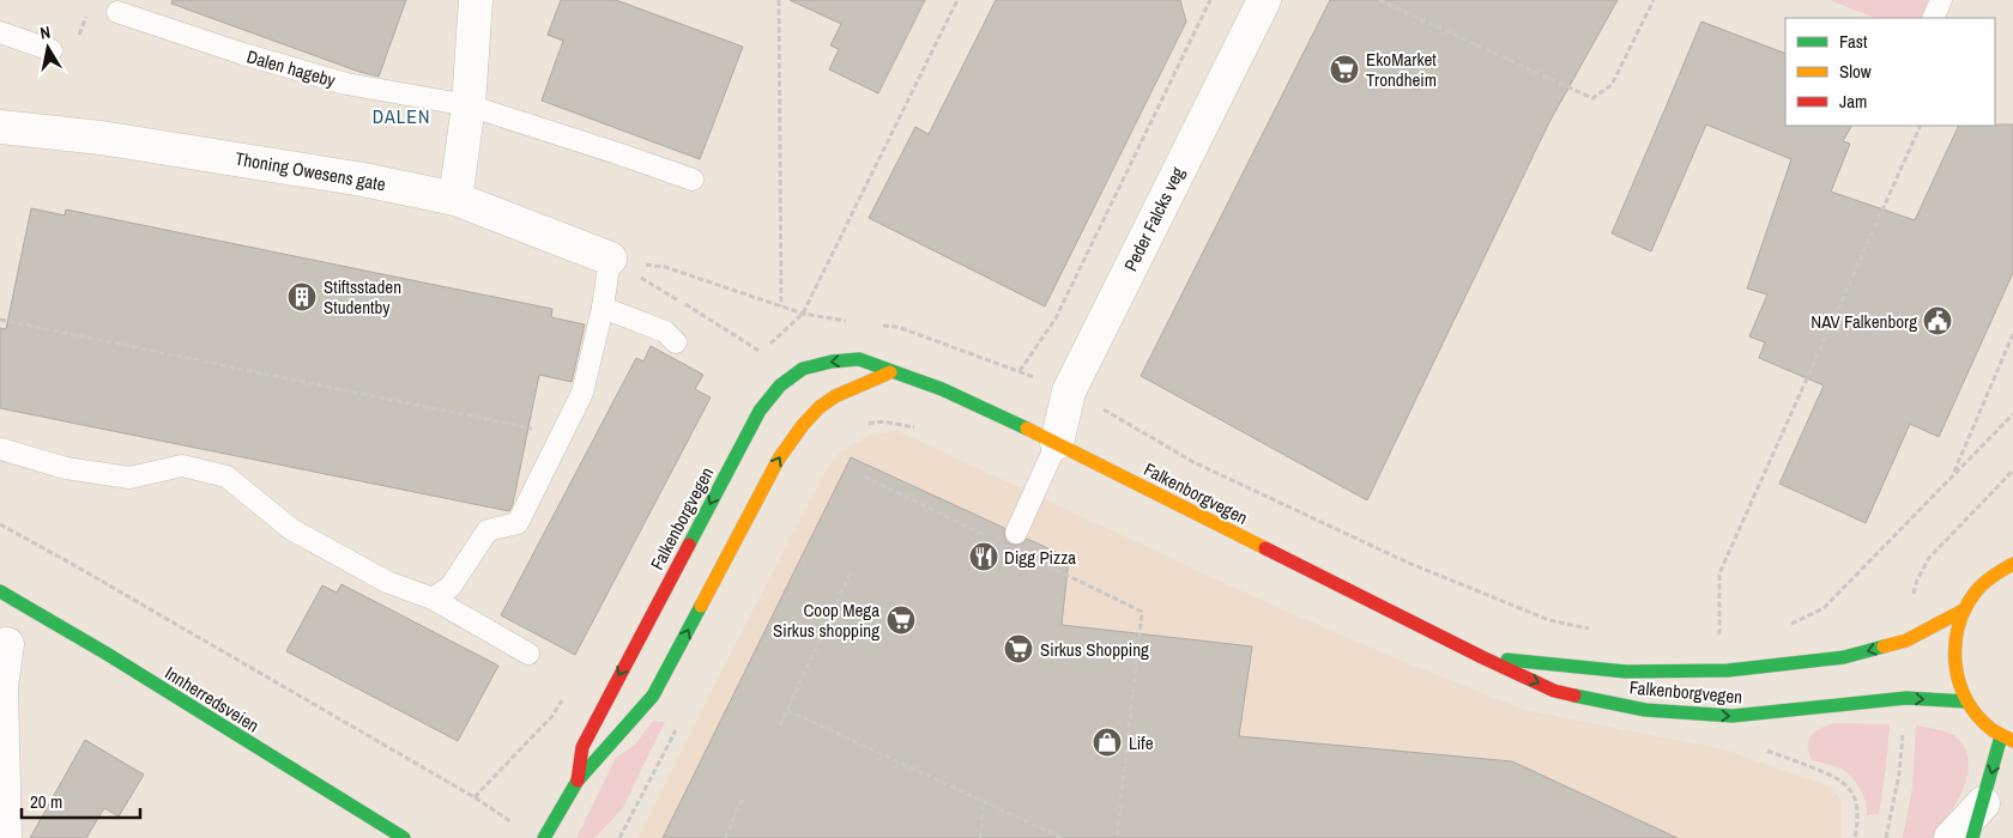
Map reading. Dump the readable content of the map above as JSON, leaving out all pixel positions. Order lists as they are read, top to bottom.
{
  "streets": {
    "main road": ["Falkenborgvegen", "Innherredsveien"],
    "street": ["Thoning Owesens gate", "Peder Falcks veg"],
    "lane": ["Dalen hageby"]
  },
  "crossings": [
    ["Peder Falcks veg", "Falkenborgvegen"]
  ],
  "districts": ["DALEN"],
  "places": {
    "supermarket": ["EkoMarket Trondheim", "Coop Mega Sirkus shopping", "Sirkus Shopping"],
    "building": ["Stiftsstaden Studentby"],
    "public building": ["NAV Falkenborg"],
    "restaurant": ["Digg Pizza"],
    "shop": ["Life"]
  },
  "legend": ["Fast", "Slow", "Jam"],
  "scale_bar": "20 m",
  "north": "top"
}
